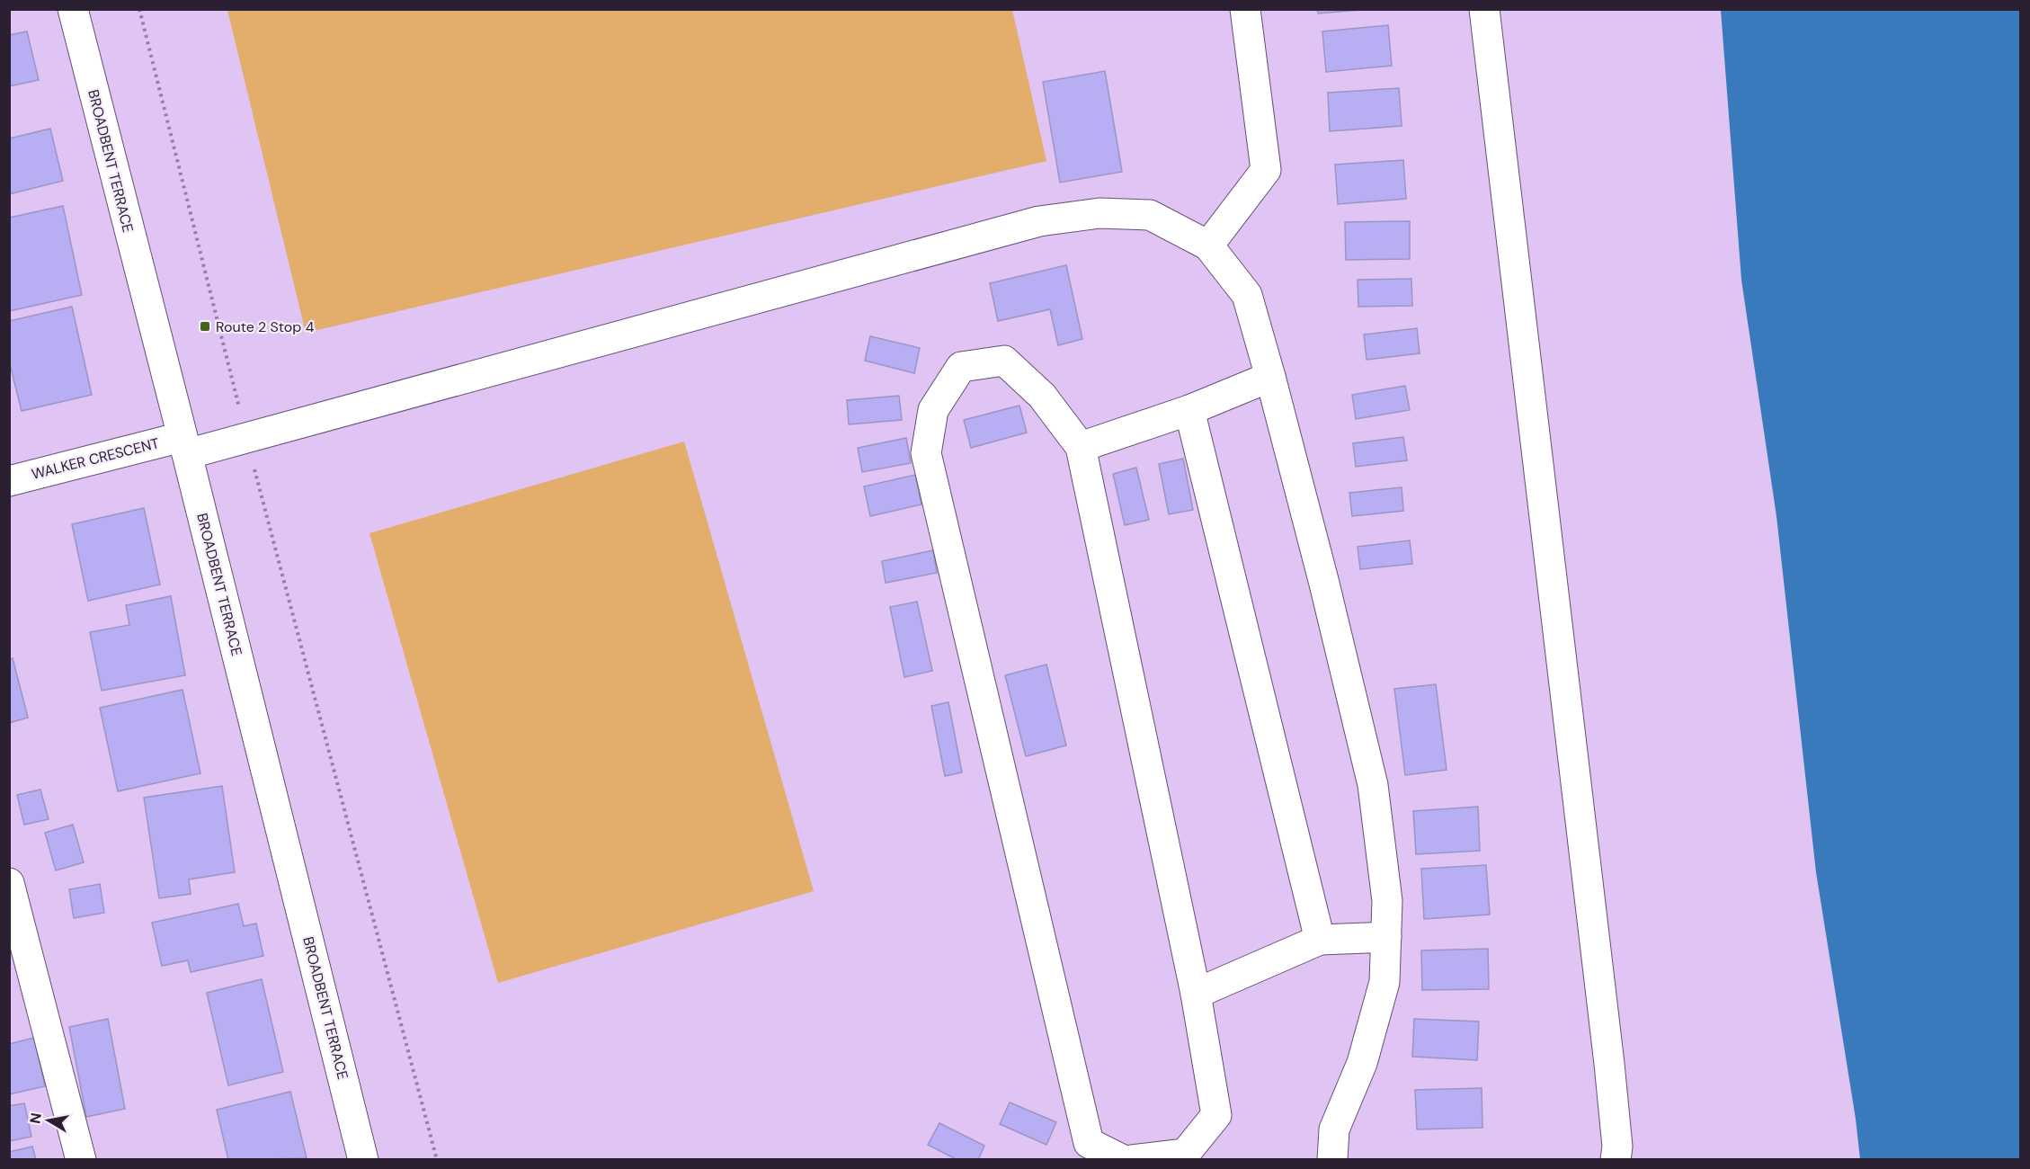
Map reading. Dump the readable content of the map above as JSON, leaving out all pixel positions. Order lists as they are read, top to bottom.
{
  "streets": {
    "main road": ["BROADBENT TERRACE", "WALKER CRESCENT"]
  },
  "crossings": [
    ["BROADBENT TERRACE", "WALKER CRESCENT"]
  ],
  "places": {
    "transit": ["Route 2 Stop 4"]
  },
  "north": "left"
}
